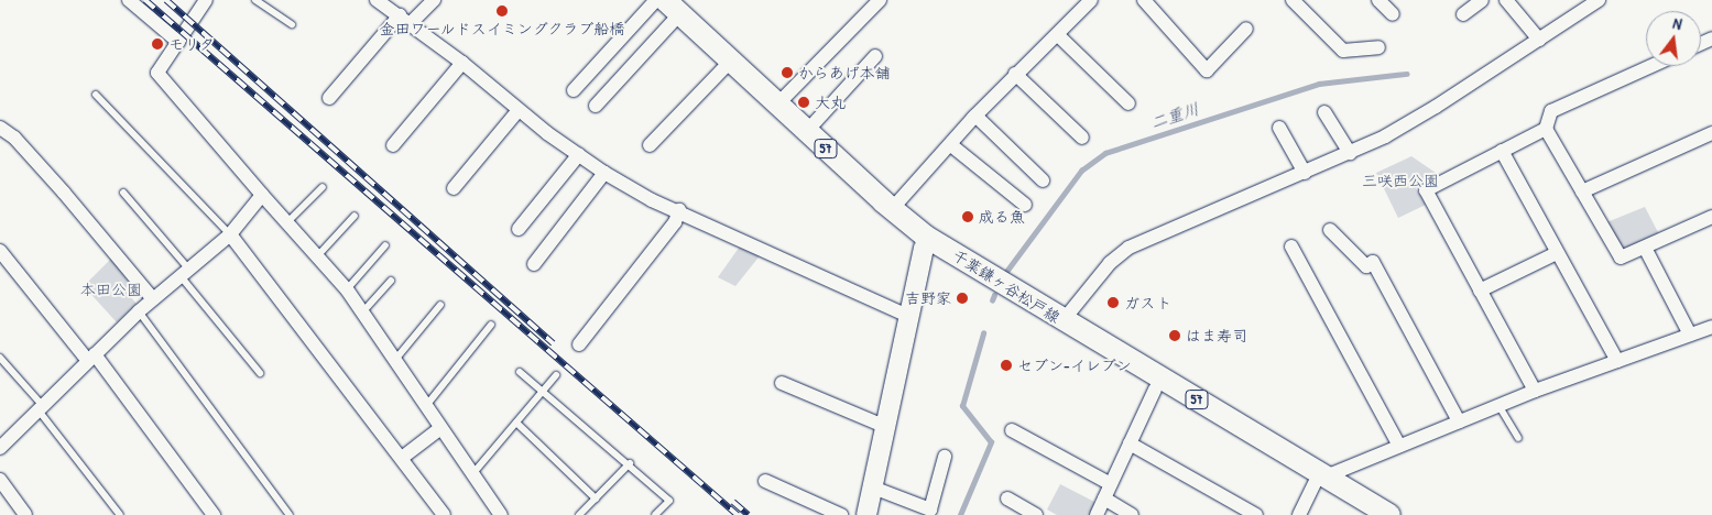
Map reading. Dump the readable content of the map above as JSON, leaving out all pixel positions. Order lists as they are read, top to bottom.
{
  "streets": {
    "main road": ["57", "千葉鎌ヶ谷松戸線"]
  },
  "water": ["二重川"],
  "parks": ["三咲西公園", "本田公園"],
  "places": [
    "金田ワールドスイミングクラブ船橋",
    "モリタ",
    "からあげ本舗",
    "大丸",
    "成る魚",
    "吉野家",
    "ガスト",
    "はま寿司",
    "セブン-イレブン"
  ],
  "north": "top"
}
